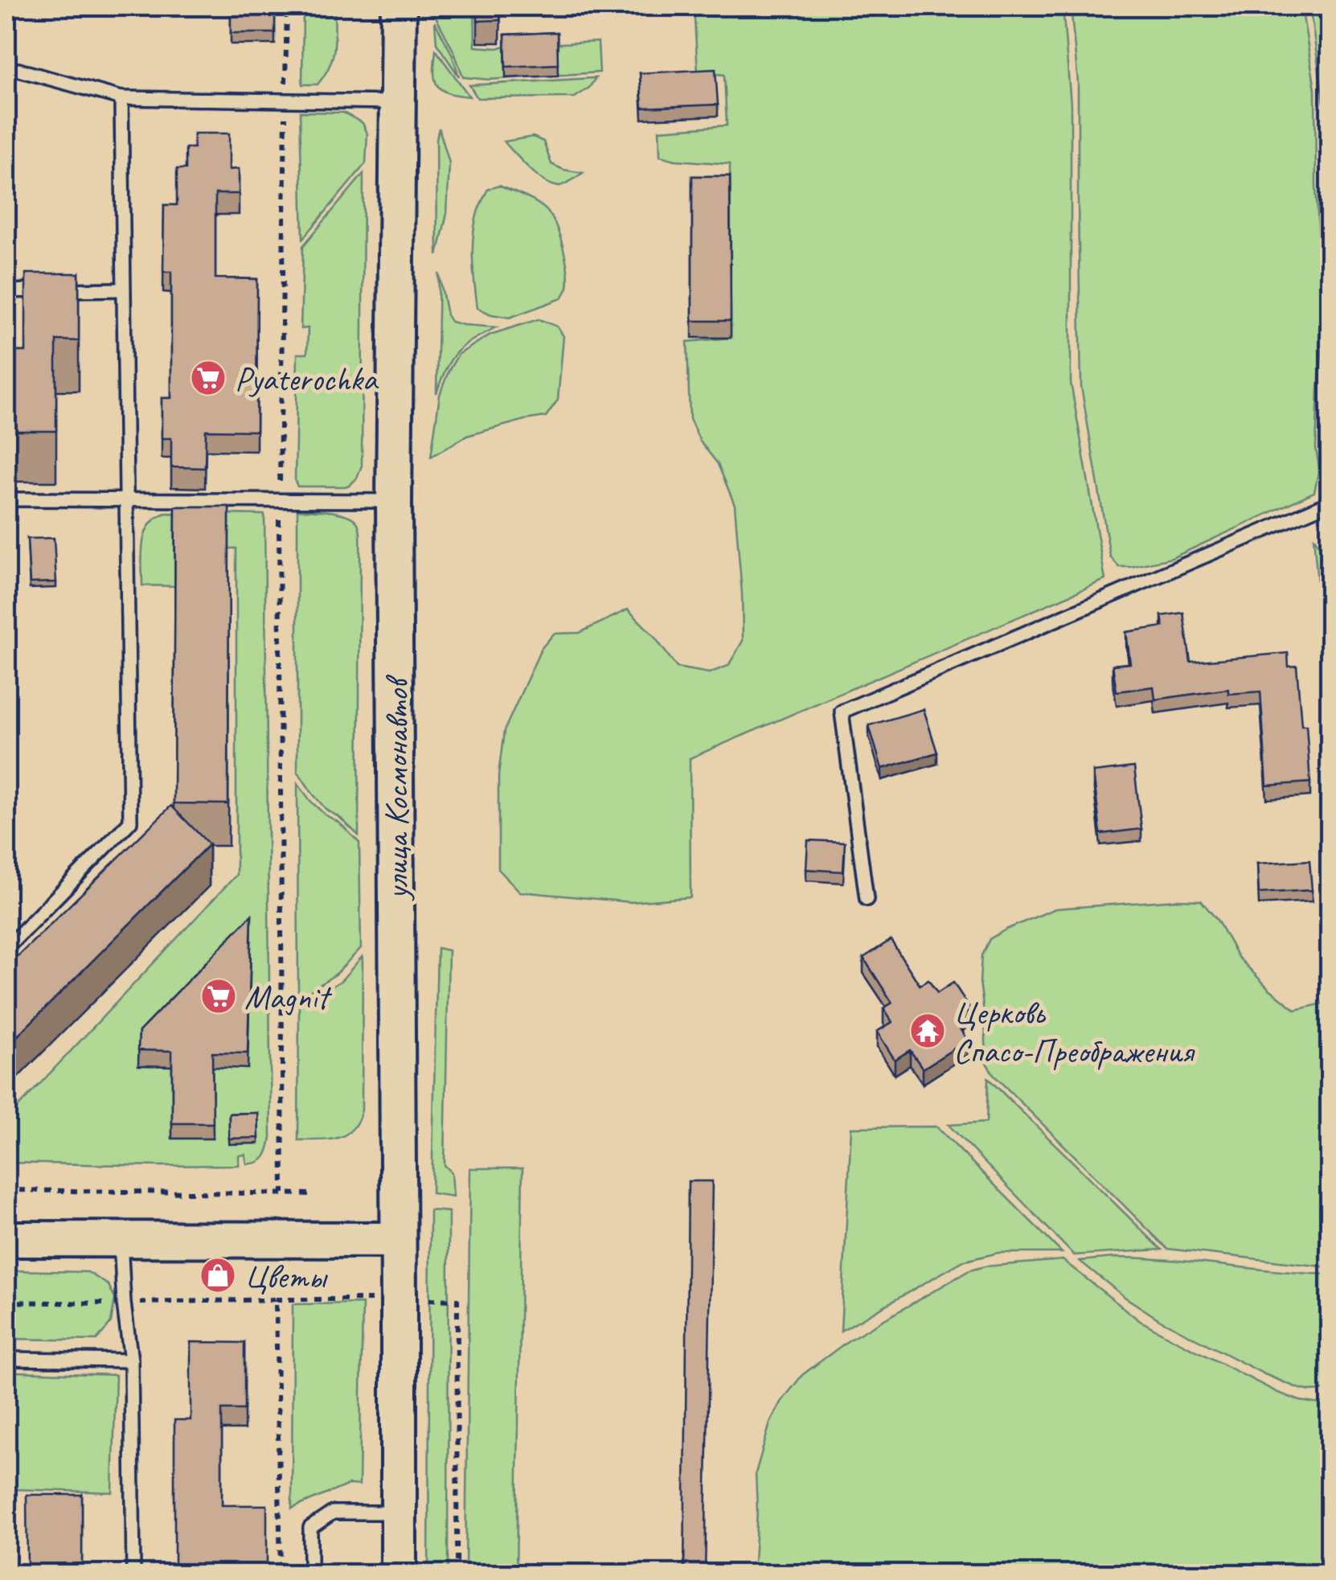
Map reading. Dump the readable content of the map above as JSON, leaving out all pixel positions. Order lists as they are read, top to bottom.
{
  "streets": {
    "main road": ["улица Космонавтов"]
  },
  "places": {
    "supermarket": ["Pyaterochka", "Magnit"],
    "temple": ["Церковь Спасо-Преображения"],
    "shop": ["Цветы"]
  }
}
